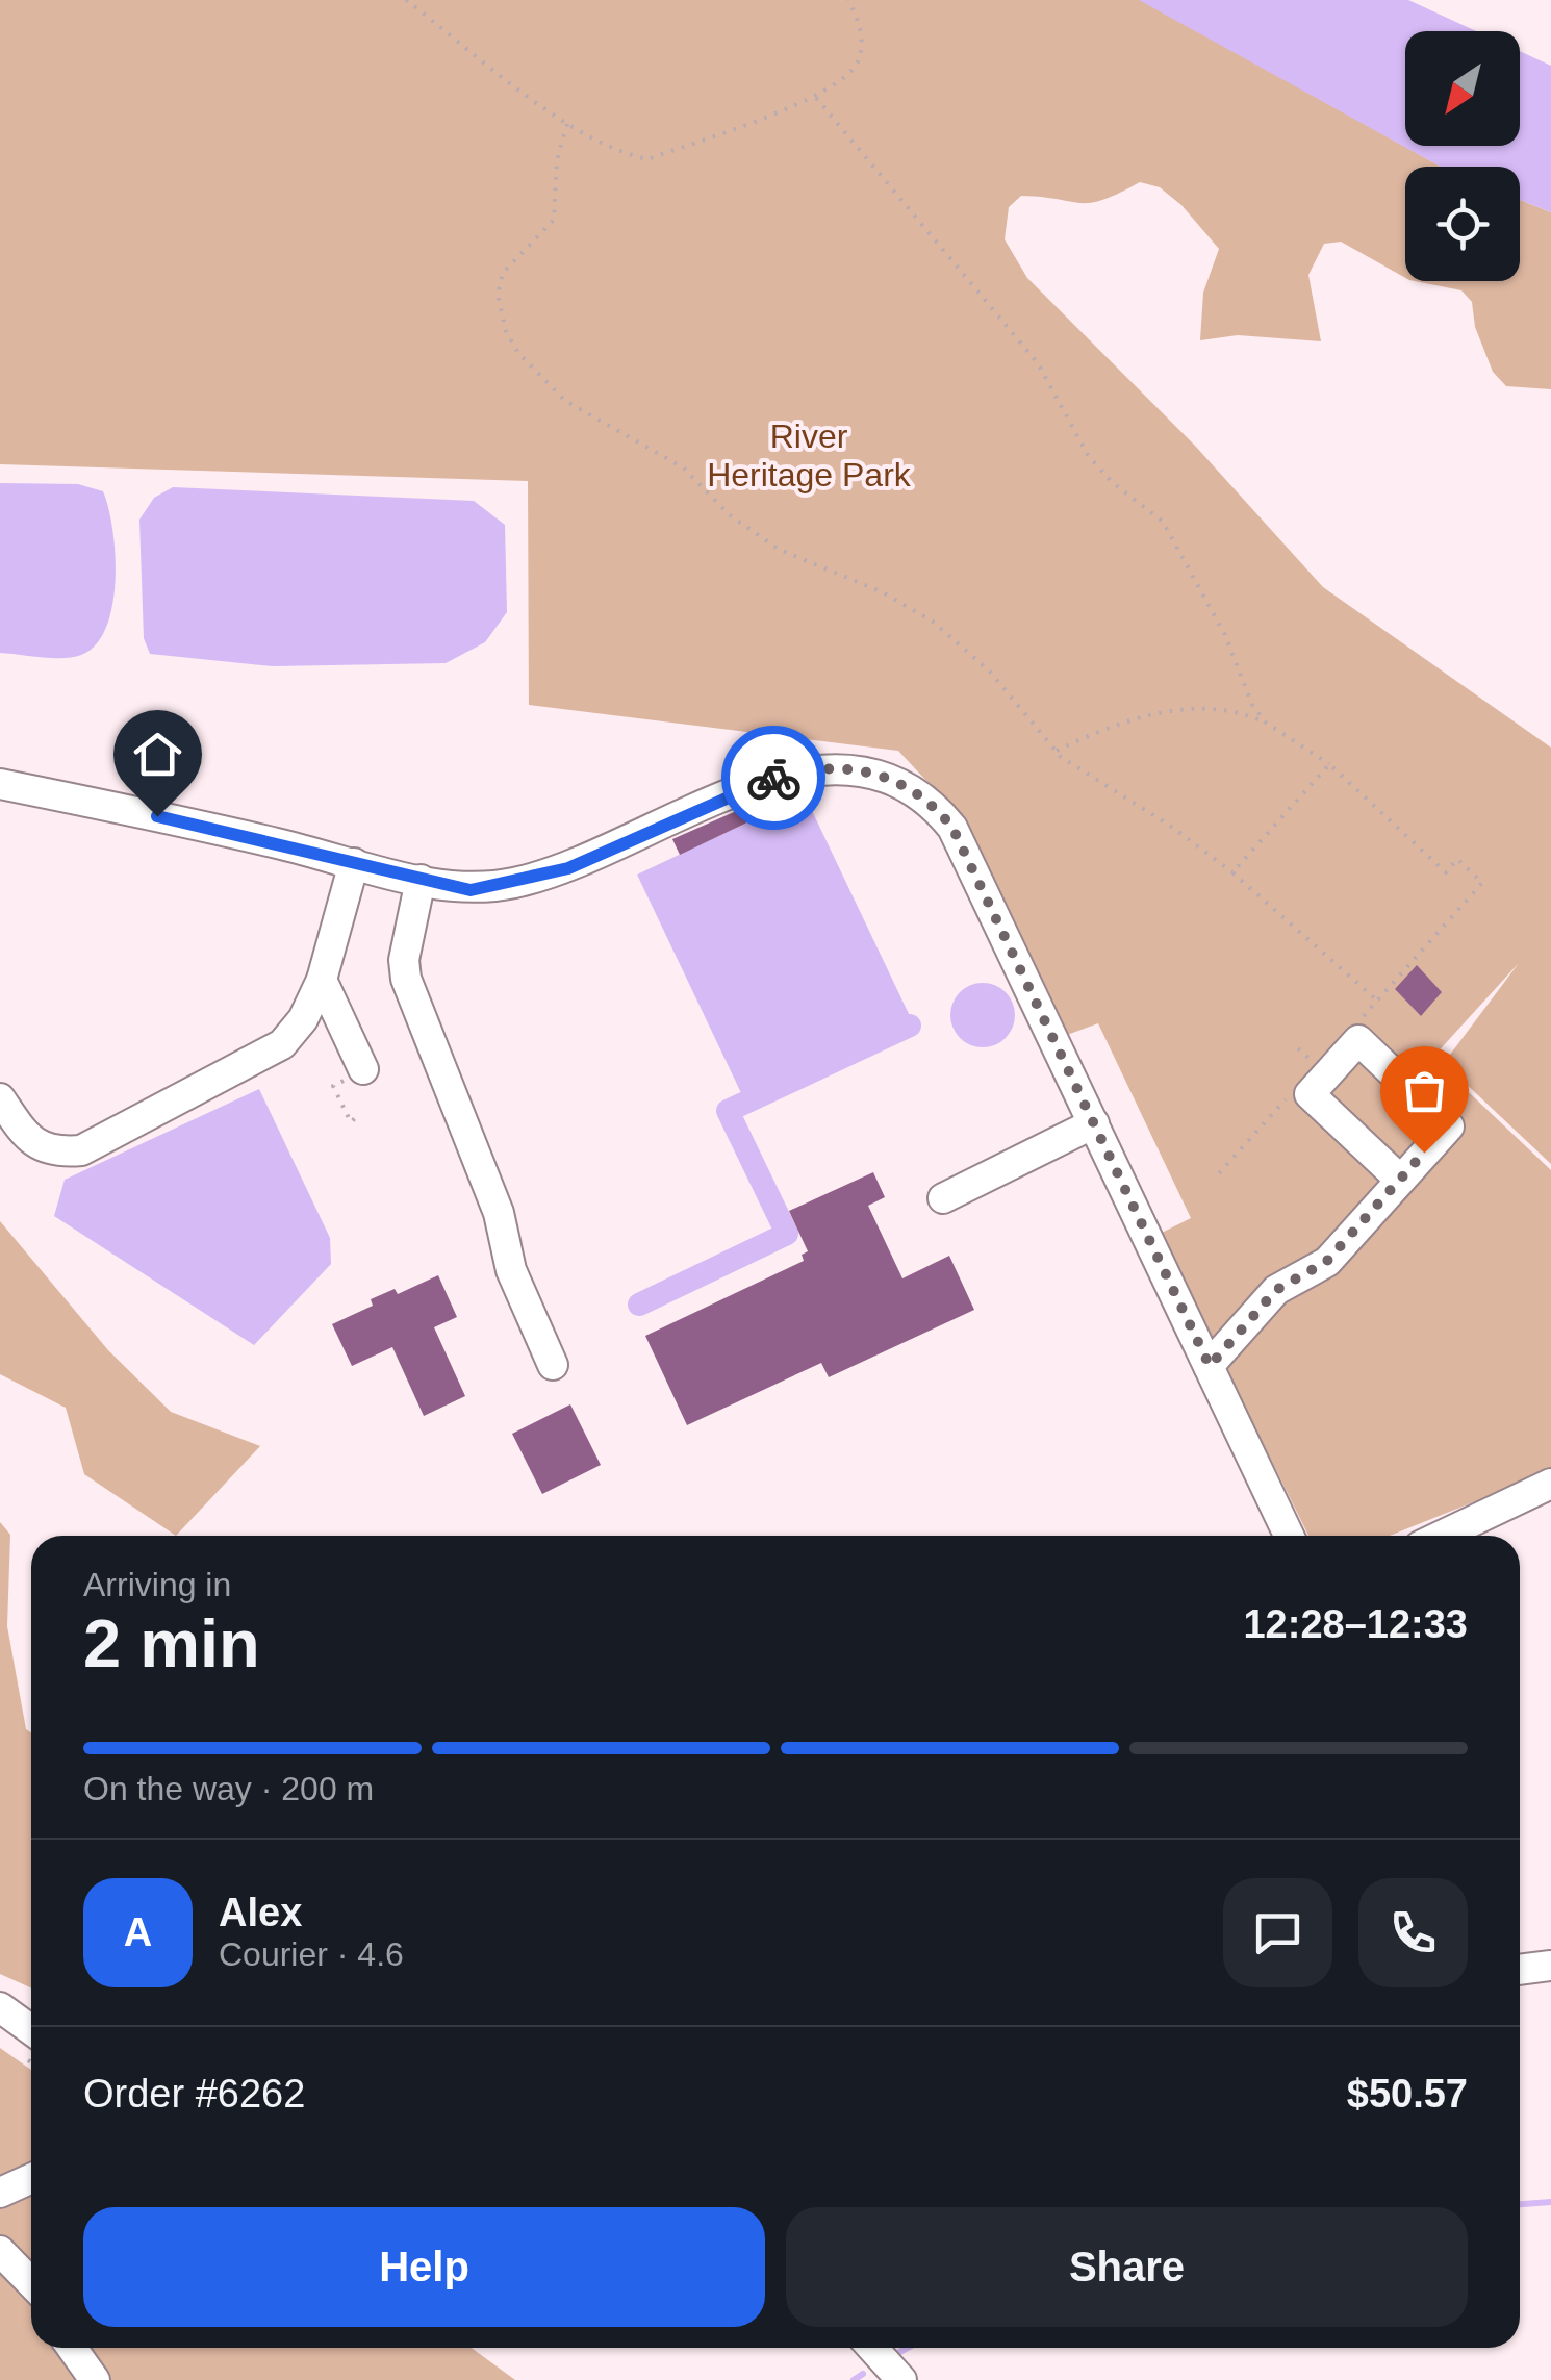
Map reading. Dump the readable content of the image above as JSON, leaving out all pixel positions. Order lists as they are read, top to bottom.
{
  "parks": ["River Heritage Park"],
  "north": "bottom left",
  "page": {
    "heading": ["2 min", "Arriving in", "12:28–12:33"],
    "panel": [
      "Alex",
      "Courier · 4.6",
      "Order #6262",
      "$50.57"
    ],
    "bar": "On the way · 200 m",
    "round": "A",
    "buttons": ["Help", "Share"]
  }
}
